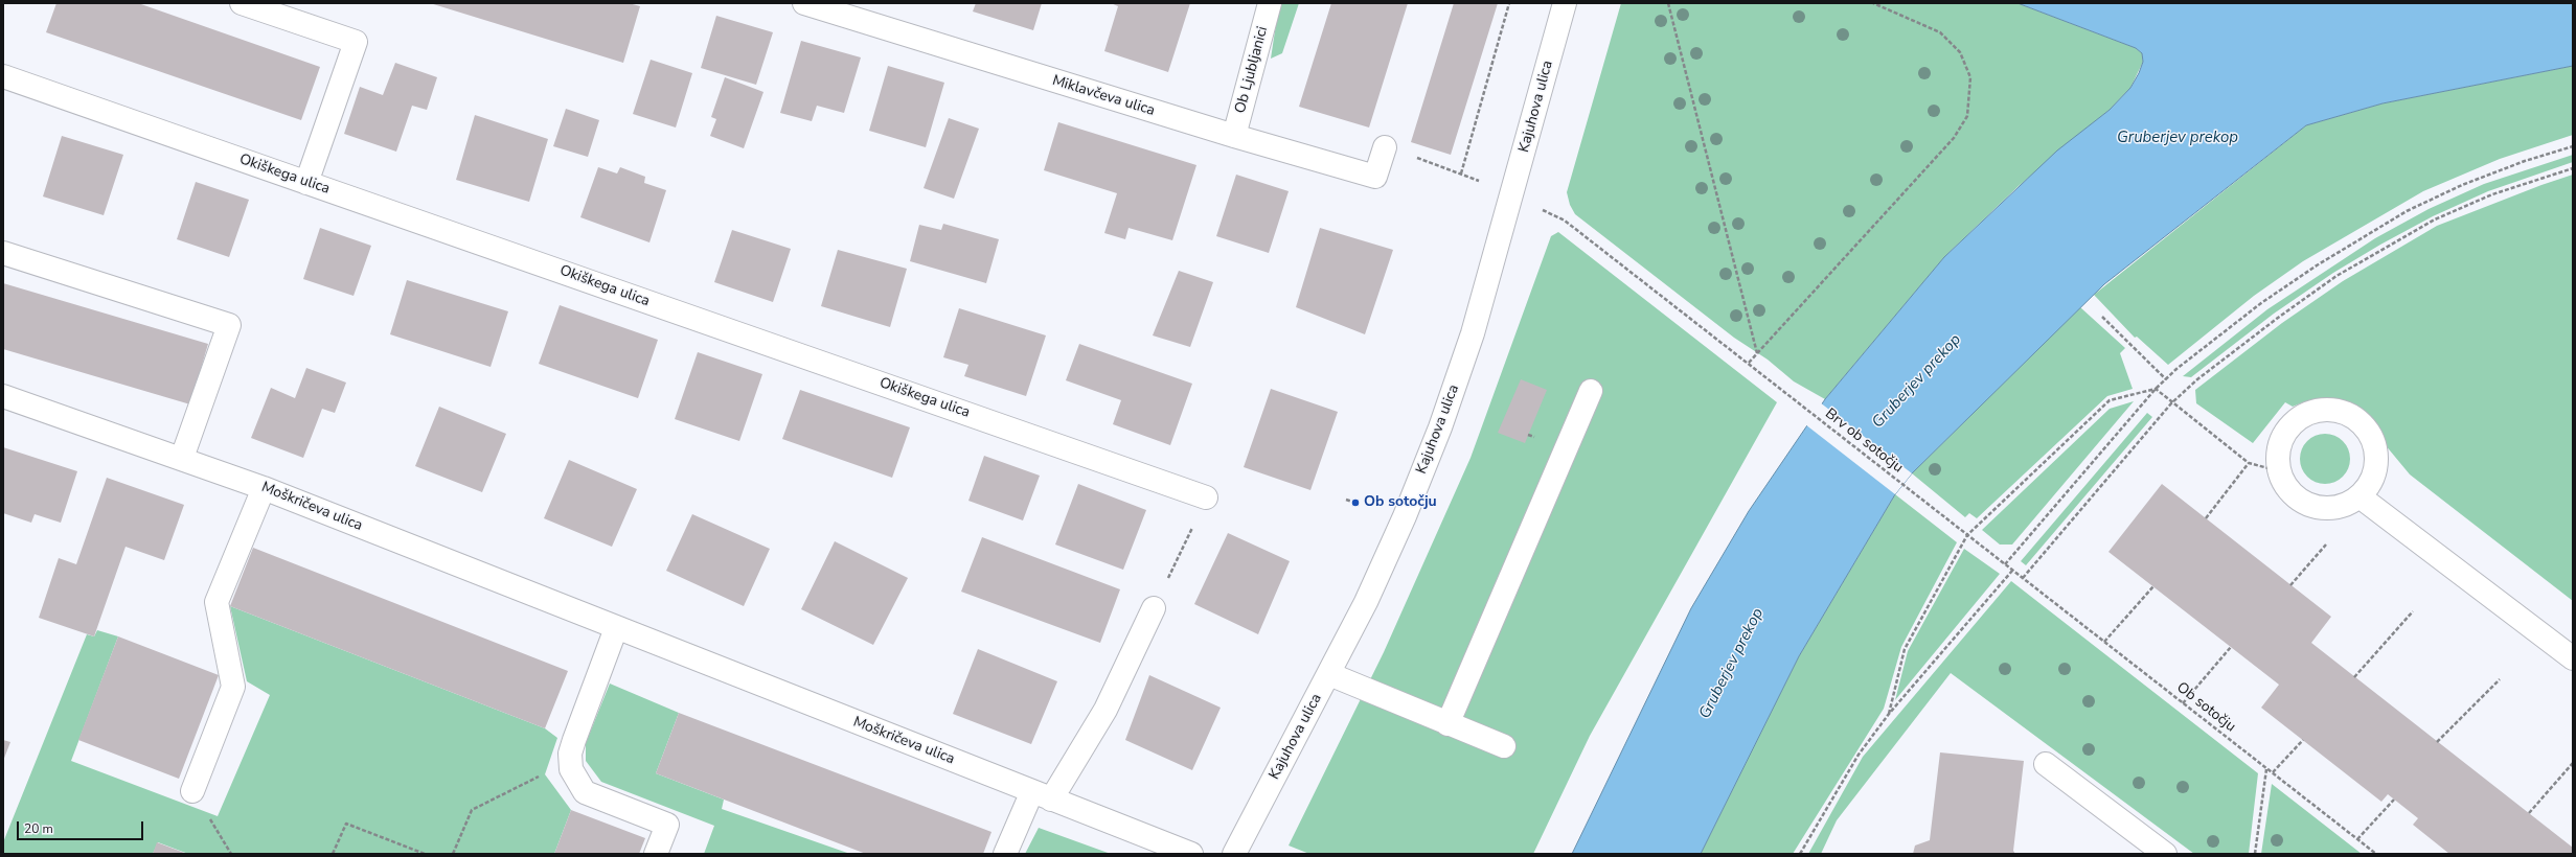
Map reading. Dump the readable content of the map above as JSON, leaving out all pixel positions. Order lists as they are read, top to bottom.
{
  "streets": {
    "street": [
      "Ob Ljubljanici",
      "Miklavčeva ulica",
      "Kajuhova ulica",
      "Okiškega ulica",
      "Moškričeva ulica"
    ],
    "path": ["Brv ob sotočju", "Ob sotočju"]
  },
  "crossings": [
    ["Ob Ljubljanici", "Miklavčeva ulica"],
    ["Brv ob sotočju", "Ob sotočju"]
  ],
  "water": ["Gruberjev prekop"],
  "places": ["Ob sotočju"],
  "scale_bar": "20 m"
}
